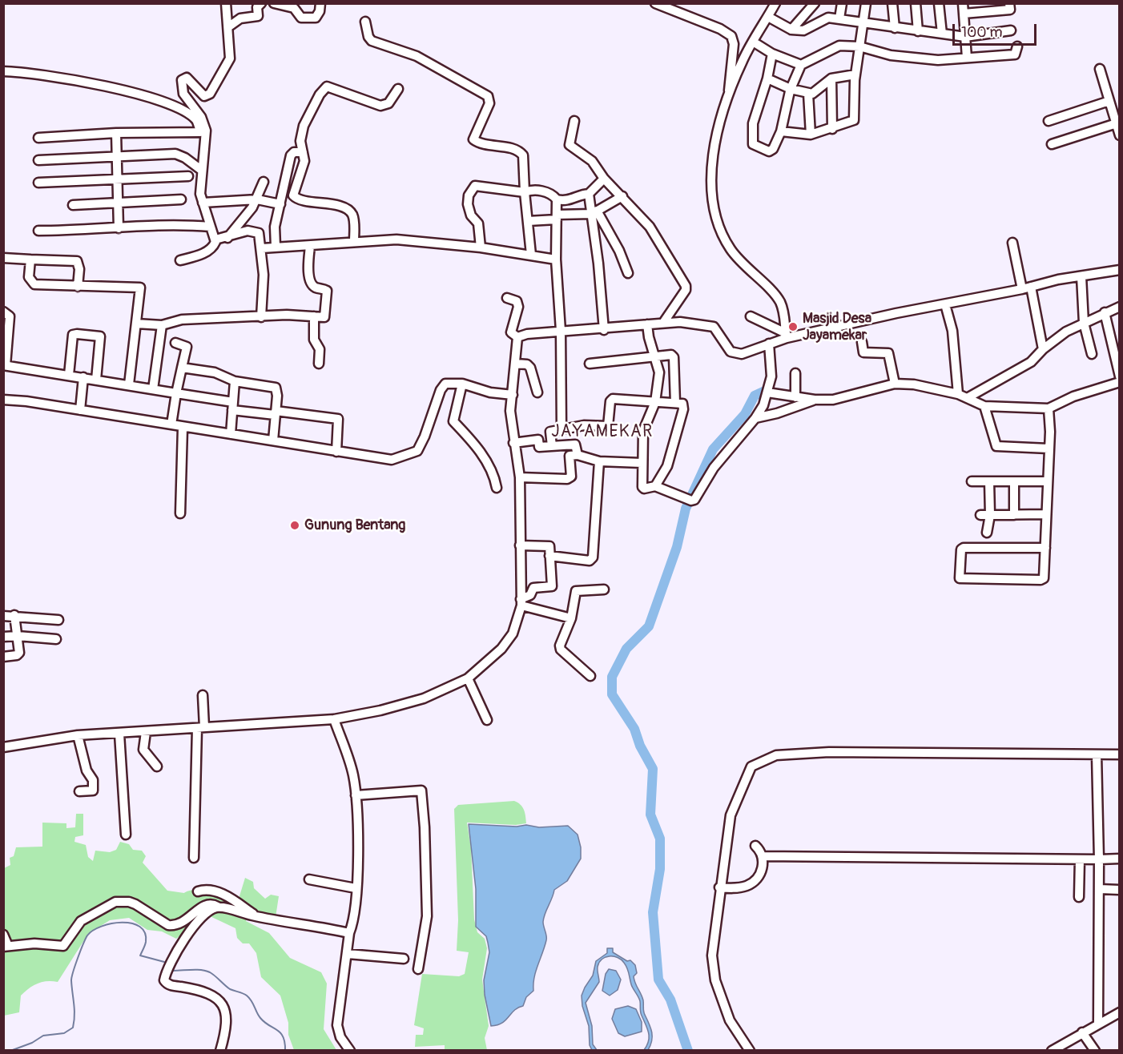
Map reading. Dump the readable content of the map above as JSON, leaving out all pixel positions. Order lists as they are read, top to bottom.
{
  "districts": ["JAYAMEKAR"],
  "places": ["Masjid Desa Jayamekar", "Gunung Bentang"],
  "scale_bar": "100 m"
}
